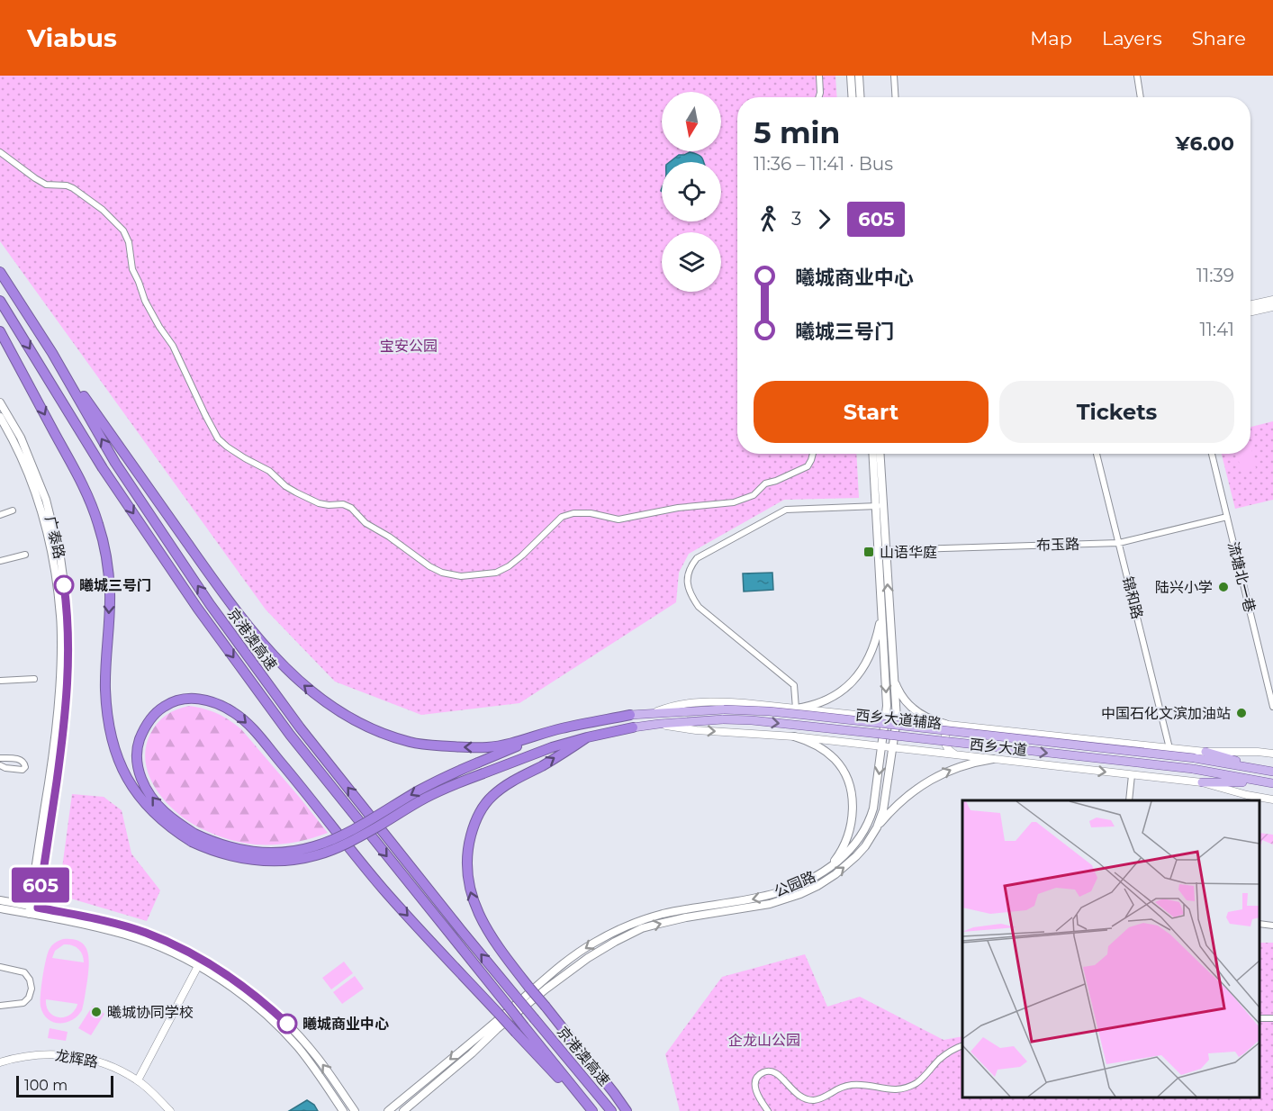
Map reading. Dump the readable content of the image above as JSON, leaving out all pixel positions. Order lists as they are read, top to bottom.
{
  "streets": {
    "highway": ["京港澳高速"],
    "main road": ["广泰路", "西乡大道", "公园路"],
    "street": [
      "布玉路",
      "流塘北一巷",
      "锦和路",
      "西乡大道辅路",
      "龙辉路"
    ]
  },
  "crossings": [
    ["布玉路", "流塘北一巷"],
    ["布玉路", "锦和路"],
    ["布玉路", "公园路"],
    ["锦和路", "西乡大道辅路"],
    ["西乡大道辅路", "西乡大道"],
    ["西乡大道辅路", "公园路"]
  ],
  "parks": ["宝安公园", "企龙山公园"],
  "places": {
    "transit": ["山语华庭"],
    "other": [
      "曦城三号门",
      "陆兴小学",
      "中国石化文滨加油站",
      "曦城协同学校",
      "曦城商业中心"
    ]
  },
  "lines": ["bus line 605"],
  "scale_bar": "100 m",
  "north": "bottom",
  "page": {
    "header": "Viabus",
    "nav": ["Map", "Layers", "Share"],
    "on_map": "605",
    "heading": ["5 min", "11:36 – 11:41 · Bus", "¥6.00"],
    "legs": ["3", "605"],
    "list": [
      {
        "name": "曦城商业中心",
        "value": "11:39"
      },
      {
        "name": "曦城三号门",
        "value": "11:41"
      }
    ],
    "buttons": ["Start", "Tickets"],
    "scale": "100 m"
  }
}
